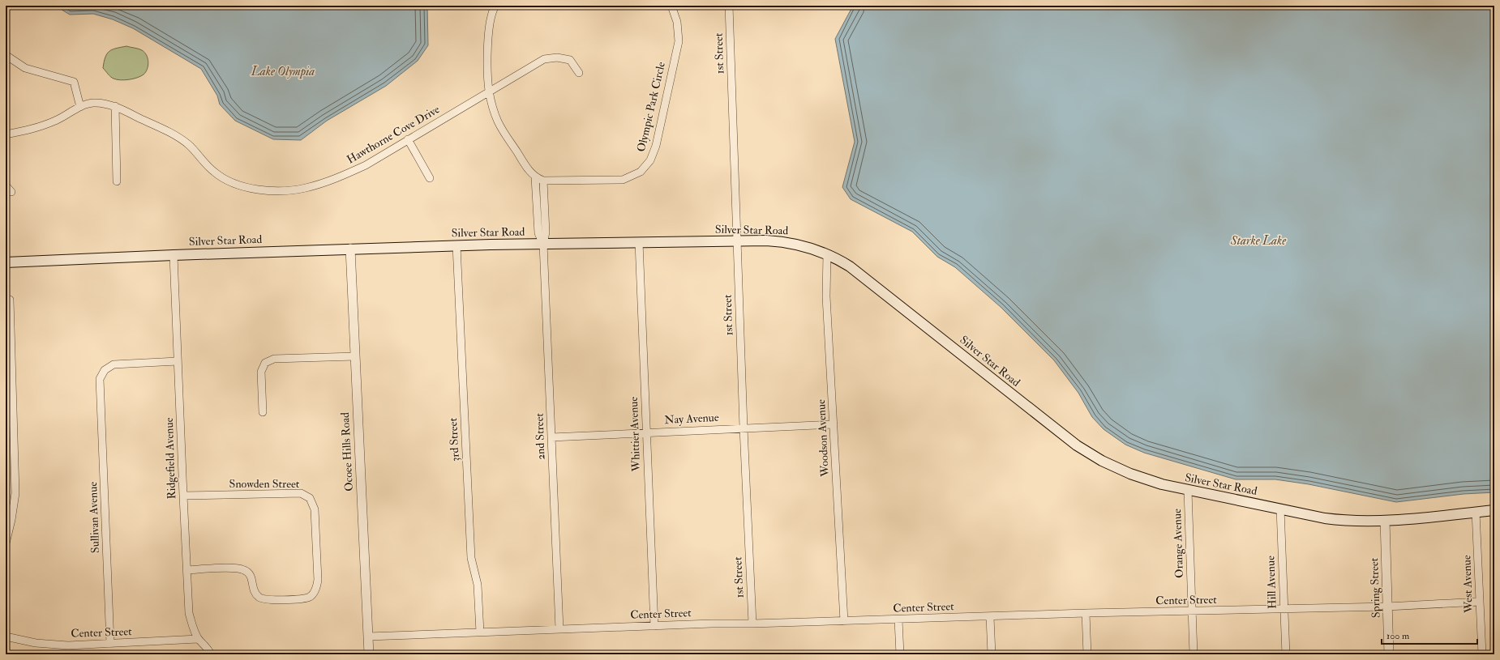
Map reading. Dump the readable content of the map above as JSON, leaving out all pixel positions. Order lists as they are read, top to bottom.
{
  "streets": {
    "main road": ["Silver Star Road"],
    "street": [
      "1st Street",
      "Olympic Park Circle",
      "Hawthorne Cove Drive",
      "Nay Avenue",
      "Whittier Avenue",
      "2nd Street",
      "Woodson Avenue",
      "3rd Street",
      "Ocoee Hills Road",
      "Ridgefield Avenue",
      "Snowden Street",
      "Sullivan Avenue",
      "Orange Avenue",
      "Hill Avenue",
      "West Avenue",
      "Spring Street",
      "Center Street"
    ]
  },
  "crossings": [
    ["1st Street", "Silver Star Road"],
    ["1st Street", "Nay Avenue"],
    ["1st Street", "Center Street"],
    ["Olympic Park Circle", "Hawthorne Cove Drive"],
    ["Silver Star Road", "Whittier Avenue"],
    ["Silver Star Road", "2nd Street"],
    ["Silver Star Road", "Woodson Avenue"],
    ["Silver Star Road", "3rd Street"],
    ["Silver Star Road", "Ocoee Hills Road"],
    ["Silver Star Road", "Ridgefield Avenue"],
    ["Silver Star Road", "Orange Avenue"],
    ["Silver Star Road", "Hill Avenue"],
    ["Silver Star Road", "West Avenue"],
    ["Silver Star Road", "Spring Street"],
    ["Nay Avenue", "Whittier Avenue"],
    ["Nay Avenue", "2nd Street"],
    ["Nay Avenue", "Woodson Avenue"],
    ["Whittier Avenue", "Center Street"],
    ["2nd Street", "Center Street"],
    ["Woodson Avenue", "Center Street"],
    ["3rd Street", "Center Street"],
    ["Ocoee Hills Road", "Center Street"],
    ["Ridgefield Avenue", "Snowden Street"],
    ["Ridgefield Avenue", "Sullivan Avenue"],
    ["Ridgefield Avenue", "Center Street"],
    ["Sullivan Avenue", "Center Street"],
    ["Orange Avenue", "Center Street"],
    ["Hill Avenue", "Center Street"],
    ["West Avenue", "Center Street"],
    ["Spring Street", "Center Street"]
  ],
  "water": ["Lake Olympia", "Starke Lake"],
  "scale_bar": "100 m"
}
